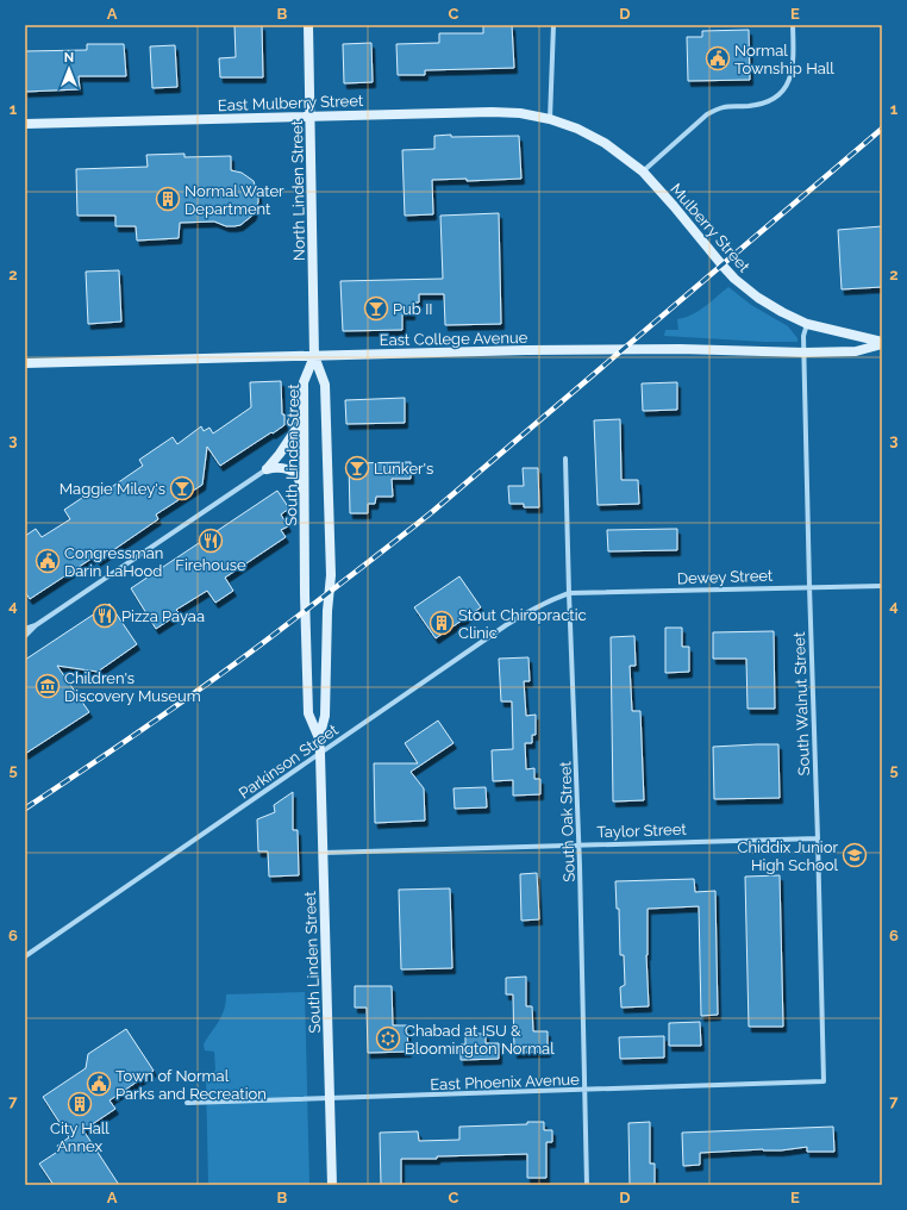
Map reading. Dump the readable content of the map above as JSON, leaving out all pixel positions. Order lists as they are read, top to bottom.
{
  "streets": {
    "main road": [
      "East Mulberry Street",
      "North Linden Street",
      "Mulberry Street",
      "East College Avenue",
      "South Linden Street"
    ],
    "street": [
      "Dewey Street",
      "South Walnut Street",
      "Parkinson Street",
      "South Oak Street",
      "Taylor Street",
      "East Phoenix Avenue"
    ]
  },
  "crossings": [
    ["East Mulberry Street", "North Linden Street"],
    ["East Mulberry Street", "Mulberry Street"],
    ["North Linden Street", "East College Avenue"],
    ["North Linden Street", "South Linden Street"],
    ["Mulberry Street", "East College Avenue"],
    ["Mulberry Street", "South Walnut Street"],
    ["East College Avenue", "South Linden Street"],
    ["East College Avenue", "South Walnut Street"],
    ["South Linden Street", "Parkinson Street"],
    ["South Linden Street", "Taylor Street"],
    ["South Linden Street", "East Phoenix Avenue"],
    ["Dewey Street", "South Walnut Street"],
    ["Dewey Street", "Parkinson Street"],
    ["Dewey Street", "South Oak Street"],
    ["South Walnut Street", "Taylor Street"],
    ["South Walnut Street", "East Phoenix Avenue"],
    ["Parkinson Street", "South Oak Street"],
    ["South Oak Street", "Taylor Street"],
    ["South Oak Street", "East Phoenix Avenue"]
  ],
  "places": {
    "public building": ["Normal Township Hall", "Congressman Darin LaHood", "Town of Normal Parks and Recreation"],
    "building": ["Normal Water Department", "Stout Chiropractic Clinic", "City Hall Annex"],
    "bar": ["Pub II", "Lunker's", "Maggie Miley's"],
    "restaurant": ["Firehouse", "Pizza Payaa"],
    "museum": ["Children's Discovery Museum"],
    "school or university": ["Chiddix Junior High School"],
    "synagogue": ["Chabad at ISU & Bloomington Normal"]
  },
  "north": "top",
  "grid": {
    "columns": [
      "A",
      "B",
      "C",
      "D",
      "E"
    ],
    "rows": [
      "1",
      "2",
      "3",
      "4",
      "5",
      "6",
      "7"
    ]
  }
}
